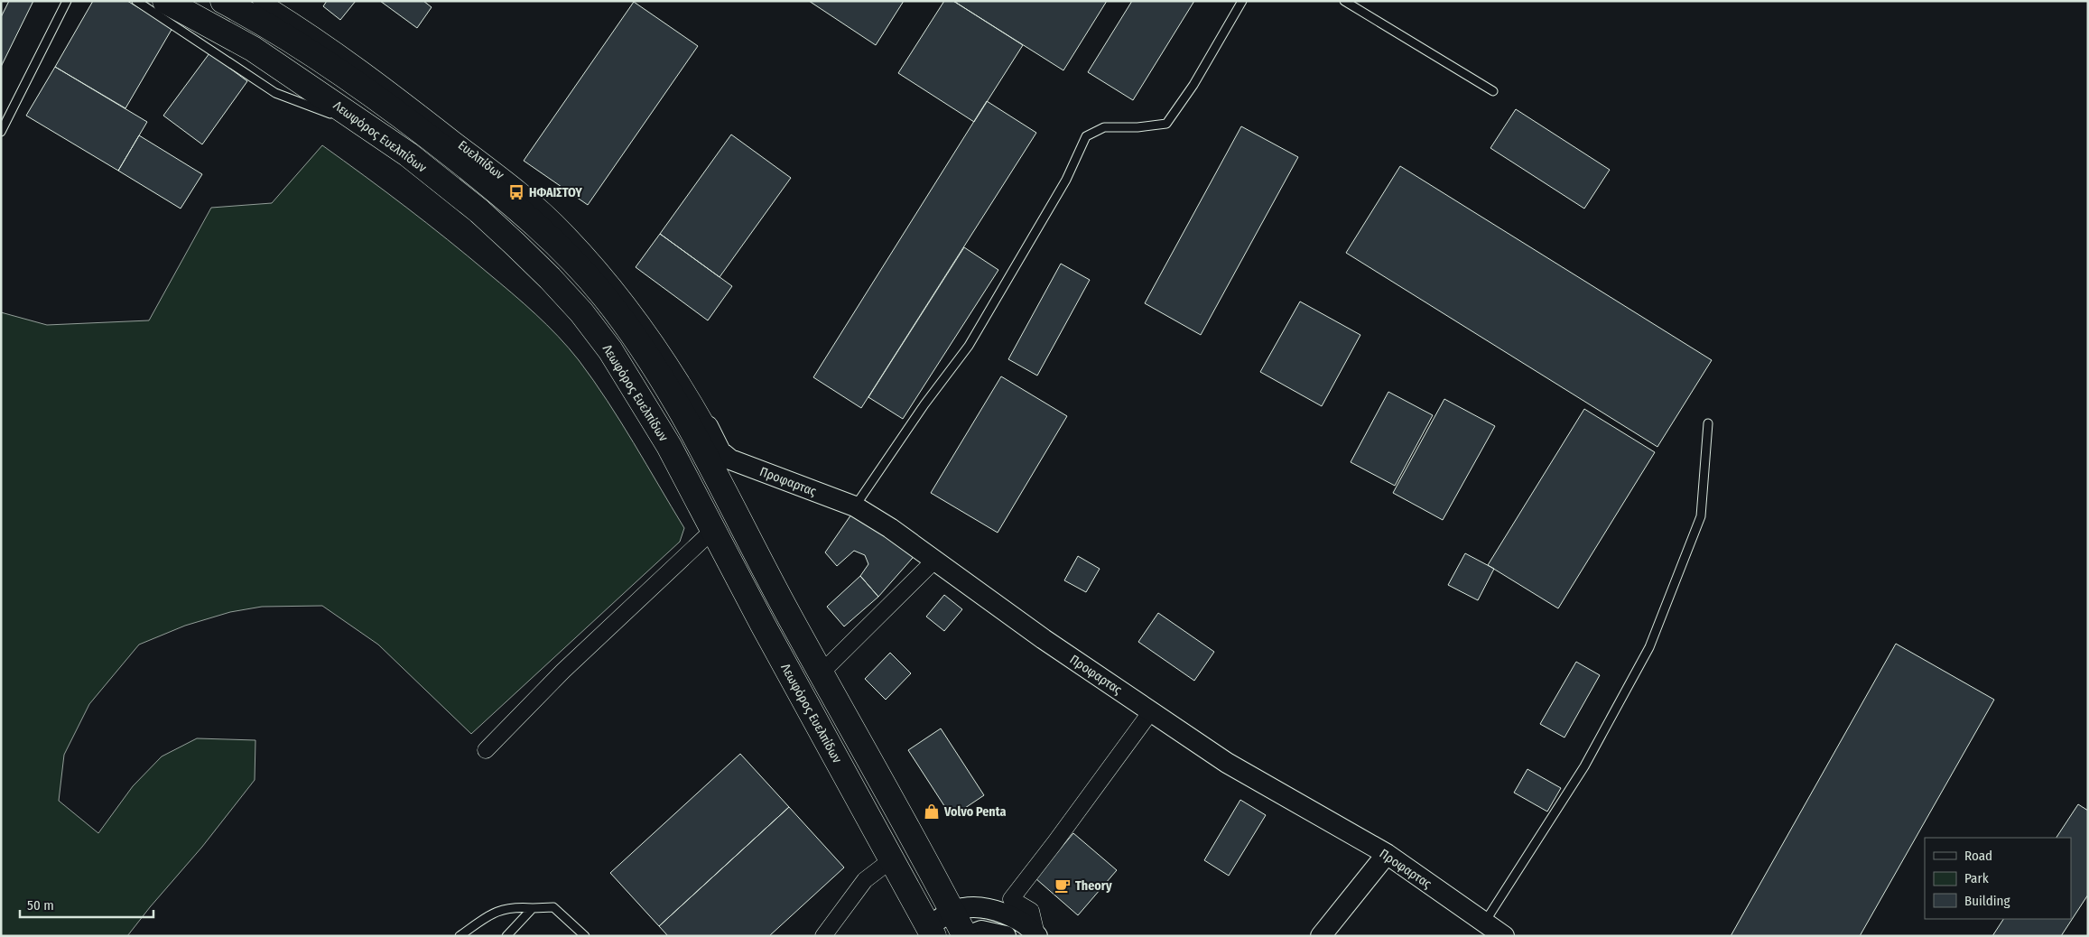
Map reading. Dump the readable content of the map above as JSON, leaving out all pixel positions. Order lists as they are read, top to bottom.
{
  "streets": {
    "main road": ["Λεωφόρος Ευελπίδων"],
    "street": ["Προφαρτας"]
  },
  "places": {
    "bus stop": ["ΗΦΑΙΣΤΟΥ"],
    "shop": ["Volvo Penta"],
    "cafe": ["Theory"]
  },
  "legend": ["Road", "Park", "Building"],
  "scale_bar": "50 m"
}
